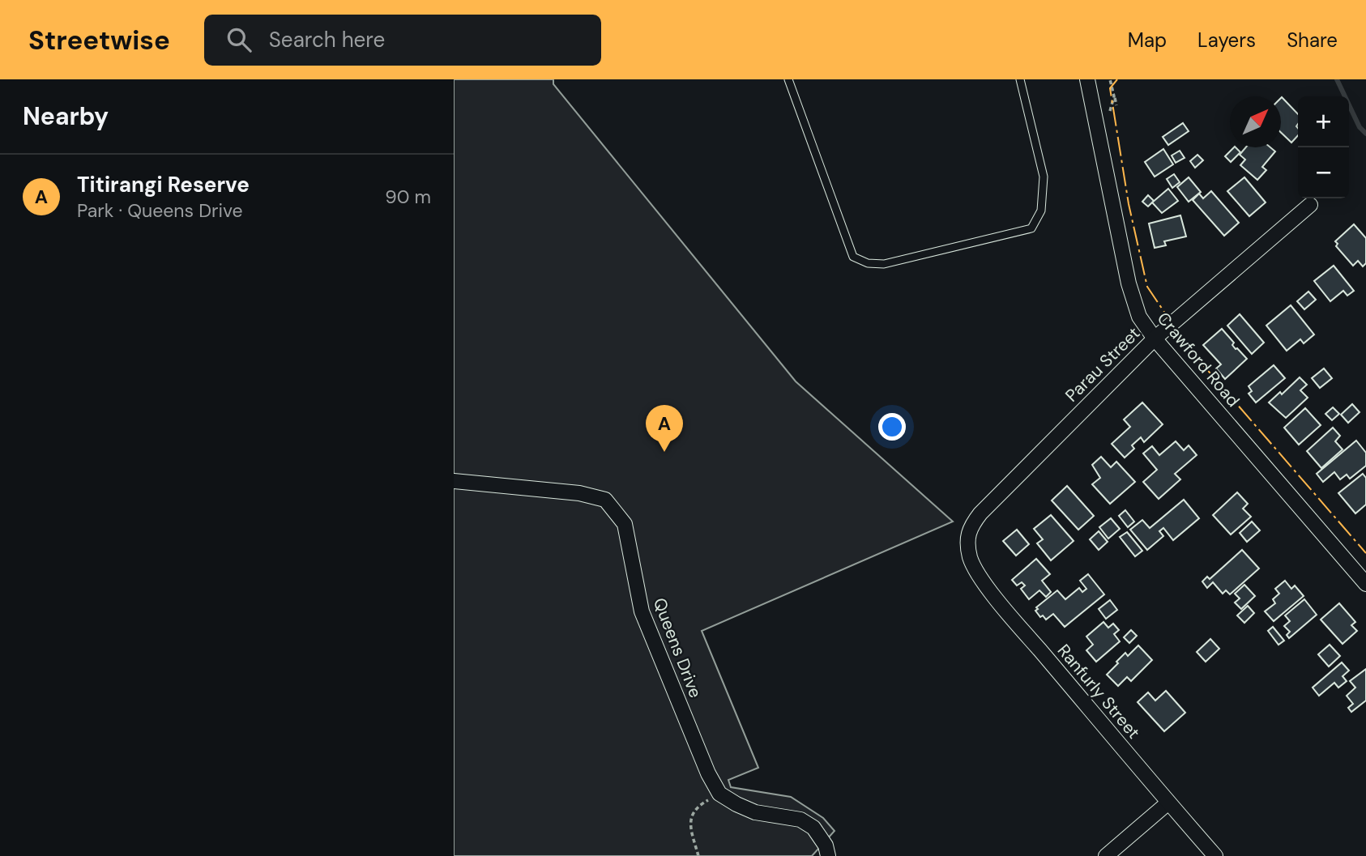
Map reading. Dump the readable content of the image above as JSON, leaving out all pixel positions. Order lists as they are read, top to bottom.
{
  "streets": {
    "street": [
      "Crawford Road",
      "Parau Street",
      "Queens Drive",
      "Ranfurly Street"
    ]
  },
  "crossings": [
    ["Crawford Road", "Parau Street"],
    ["Parau Street", "Ranfurly Street"]
  ],
  "north": "top right",
  "page": {
    "header": "Streetwise",
    "search": "Search here",
    "nav": ["Map", "Layers", "Share"],
    "heading": "Nearby",
    "map_buttons": ["+", "−"],
    "list": [
      {
        "mark": "A",
        "name": "Titirangi Reserve",
        "note": "Park · Queens Drive",
        "value": "90 m"
      }
    ],
    "pins": "A"
  }
}
